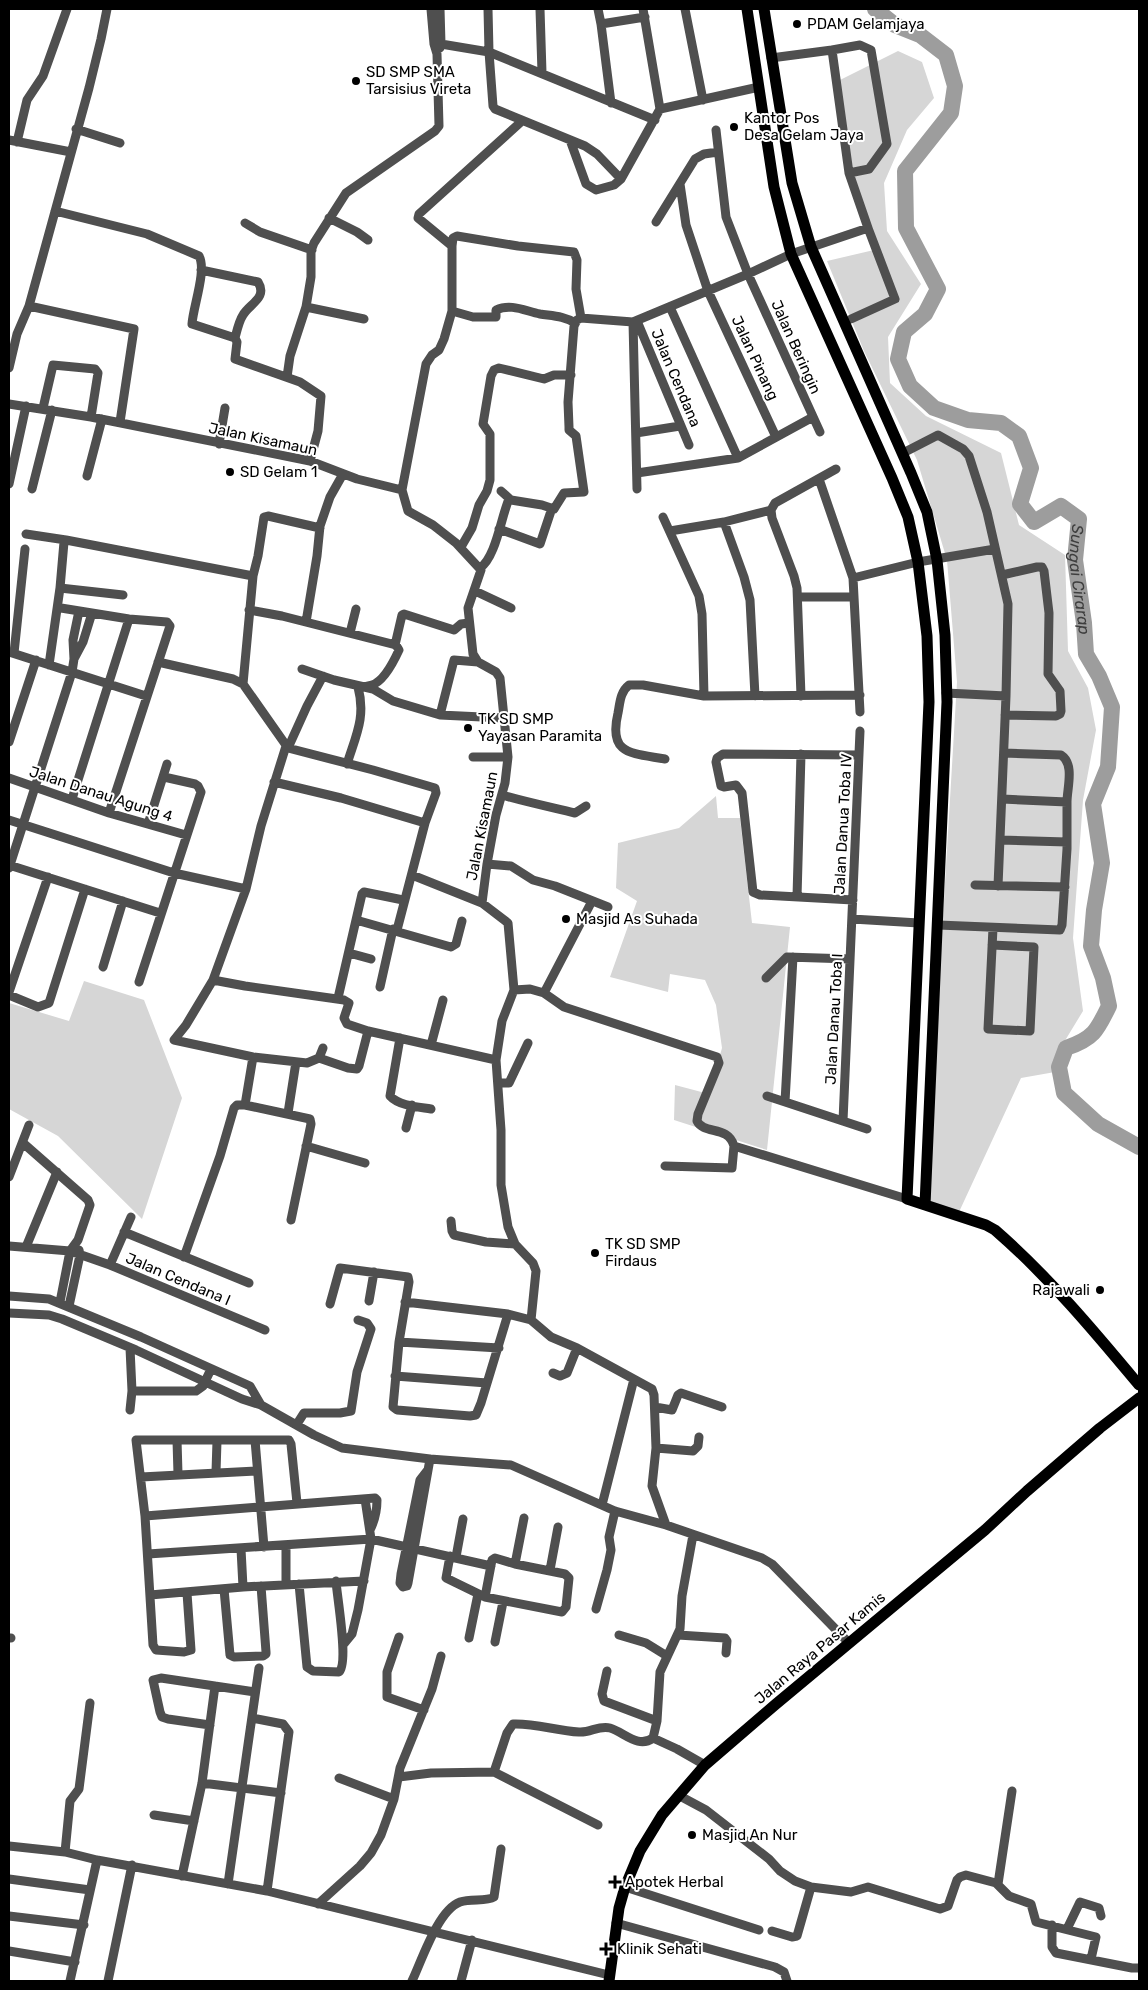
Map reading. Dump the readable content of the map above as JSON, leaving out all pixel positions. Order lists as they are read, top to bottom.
{
  "streets": {
    "main road": ["Jalan Raya Pasar Kamis"],
    "street": [
      "Jalan Beringin",
      "Jalan Pinang",
      "Jalan Cendana",
      "Jalan Kisamaun",
      "Jalan Danau Agung 4",
      "Jalan Danua Toba IV",
      "Jalan Danau Toba I",
      "Jalan Cendana I"
    ]
  },
  "crossings": [
    ["Jalan Danua Toba IV", "Jalan Danau Toba I"]
  ],
  "water": ["Sungai Cirarap"],
  "places": {
    "other": [
      "PDAM Gelamjaya",
      "SD SMP SMA Tarsisius Vireta",
      "Kantor Pos Desa Gelam Jaya",
      "SD Gelam 1",
      "TK SD SMP Yayasan Paramita",
      "Masjid As Suhada",
      "TK SD SMP Firdaus",
      "Rajawali",
      "Masjid An Nur"
    ],
    "health": ["Apotek Herbal", "Klinik Sehati"]
  }
}
